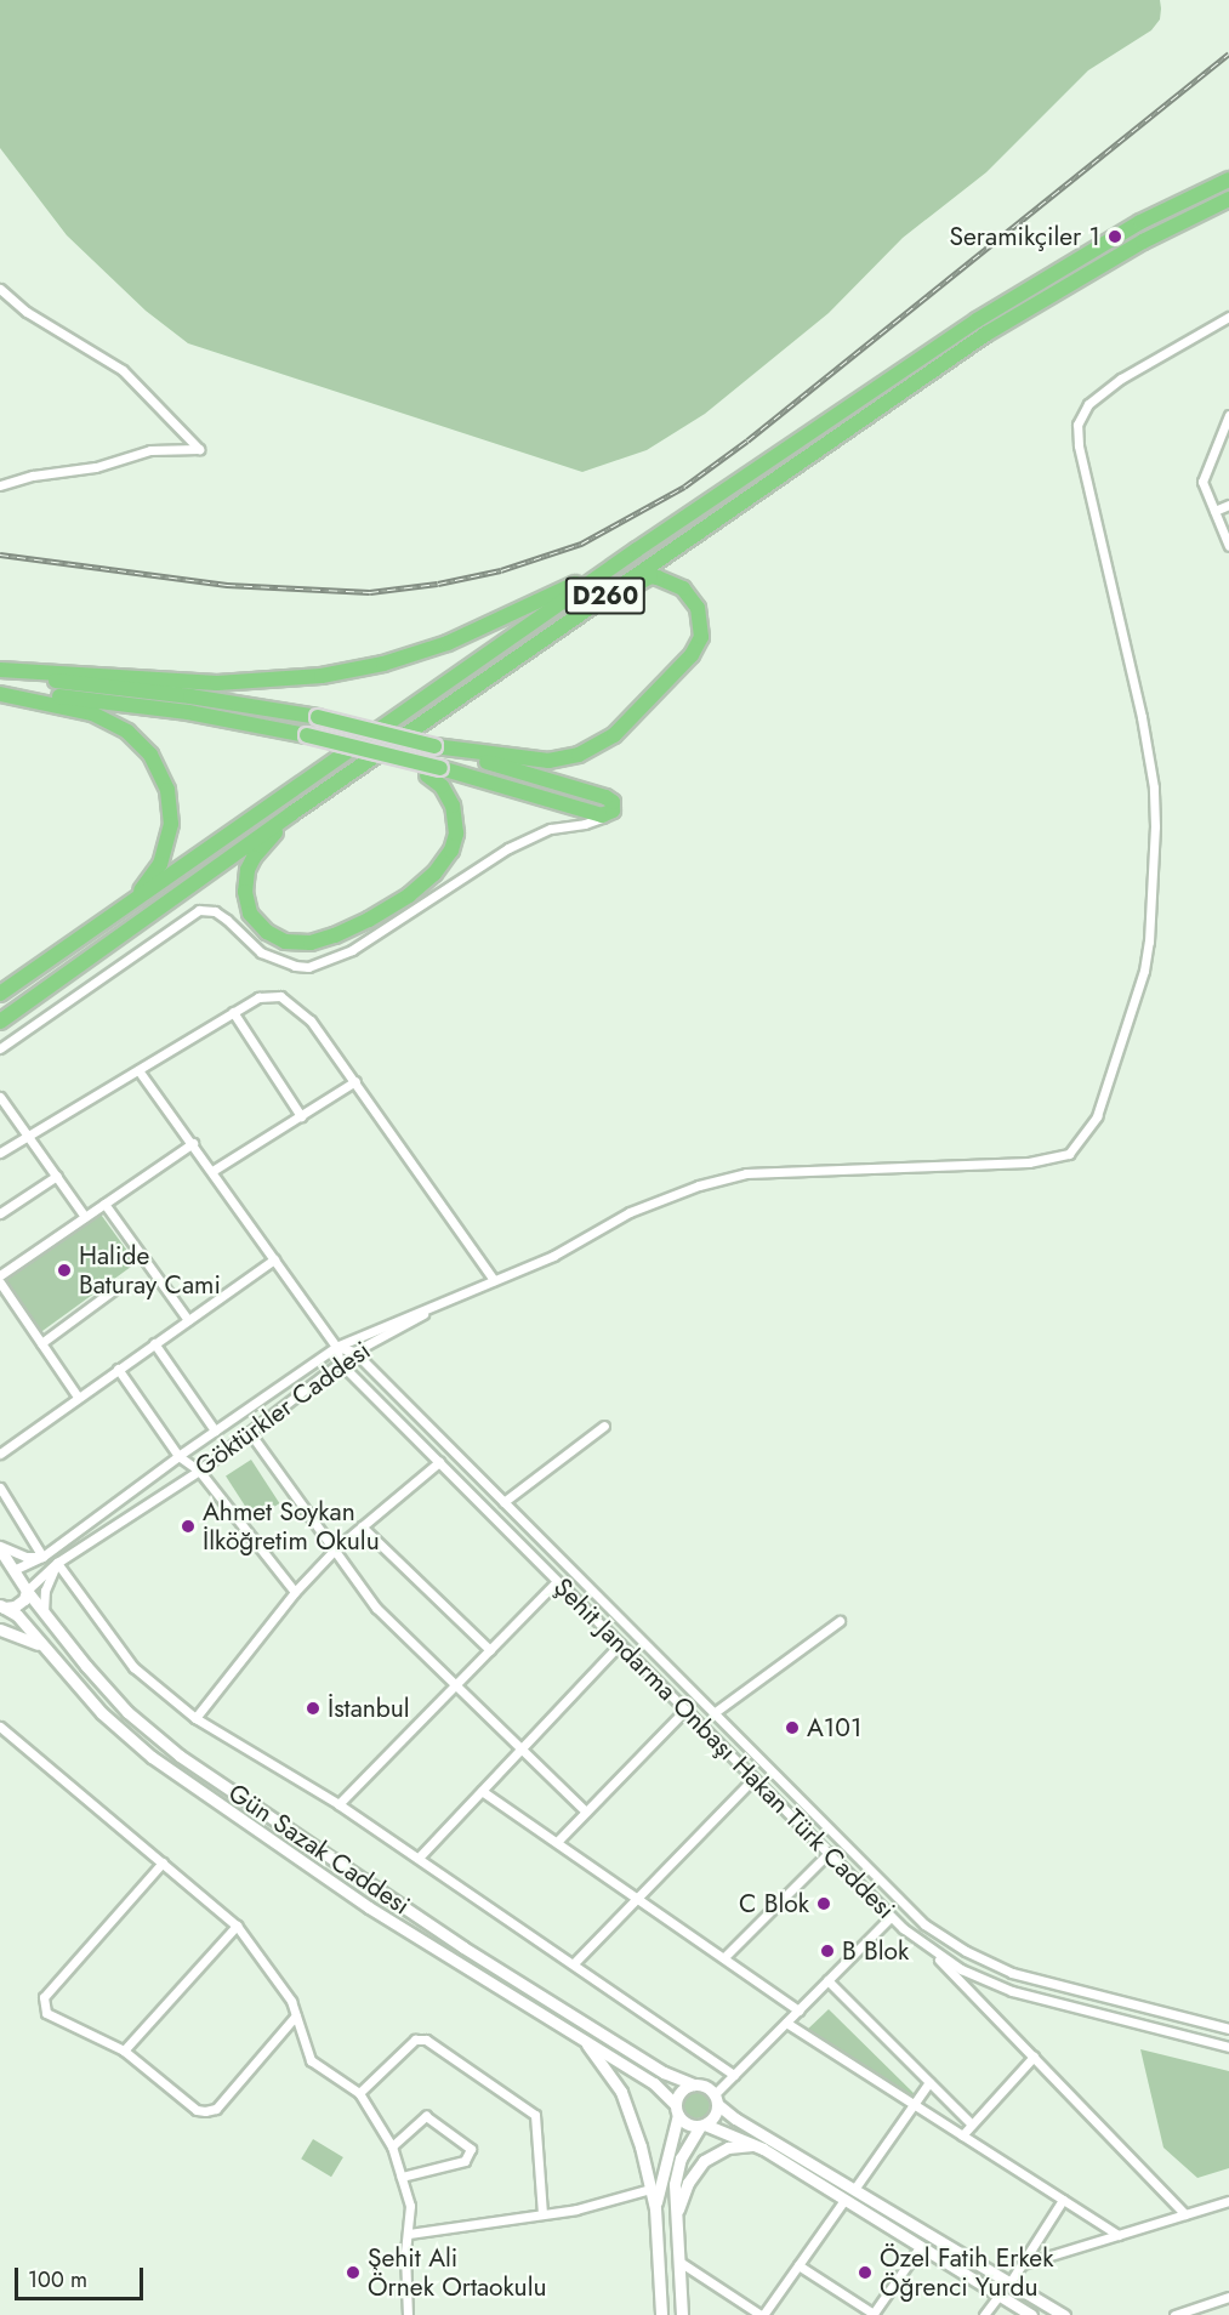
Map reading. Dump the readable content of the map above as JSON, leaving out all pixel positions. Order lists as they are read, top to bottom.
{
  "streets": {
    "highway": ["D260"],
    "street": ["Göktürkler Caddesi", "Şehit Jandarma Onbaşı Hakan Türk Caddesi", "Gün Sazak Caddesi"]
  },
  "crossings": [
    ["Göktürkler Caddesi", "Şehit Jandarma Onbaşı Hakan Türk Caddesi"],
    ["Göktürkler Caddesi", "Gün Sazak Caddesi"]
  ],
  "places": [
    "Seramikçiler 1",
    "Halide Baturay Cami",
    "Ahmet Soykan İlköğretim Okulu",
    "İstanbul",
    "A101",
    "C Blok",
    "B Blok",
    "Şehit Ali Örnek Ortaokulu",
    "Özel Fatih Erkek Öğrenci Yurdu"
  ],
  "scale_bar": "100 m"
}
